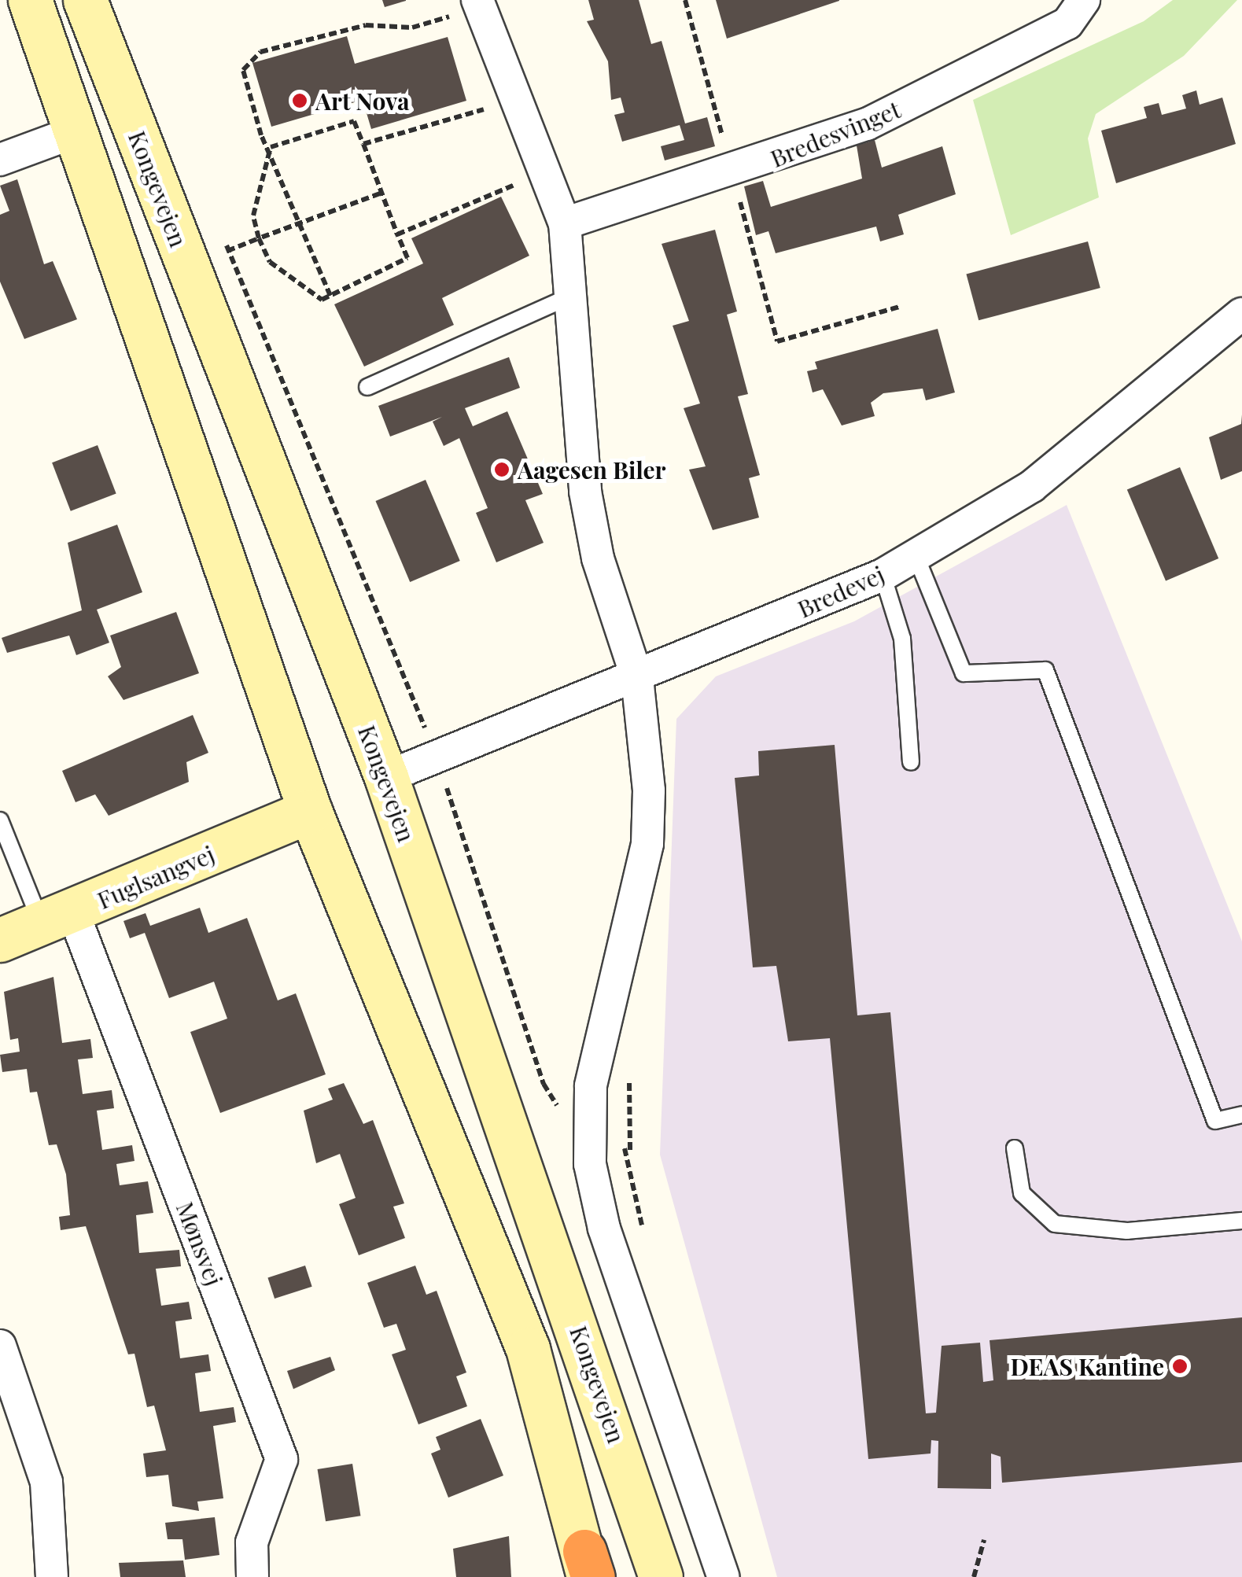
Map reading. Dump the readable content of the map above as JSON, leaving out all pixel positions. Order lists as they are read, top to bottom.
{
  "streets": {
    "main road": ["Kongevejen", "Fuglsangvej"],
    "street": ["Bredesvinget", "Bredevej", "Mønsvej"]
  },
  "crossings": [
    ["Kongevejen", "Bredevej"],
    ["Fuglsangvej", "Mønsvej"]
  ],
  "places": ["Art Nova", "Aagesen Biler", "DEAS Kantine"]
}
